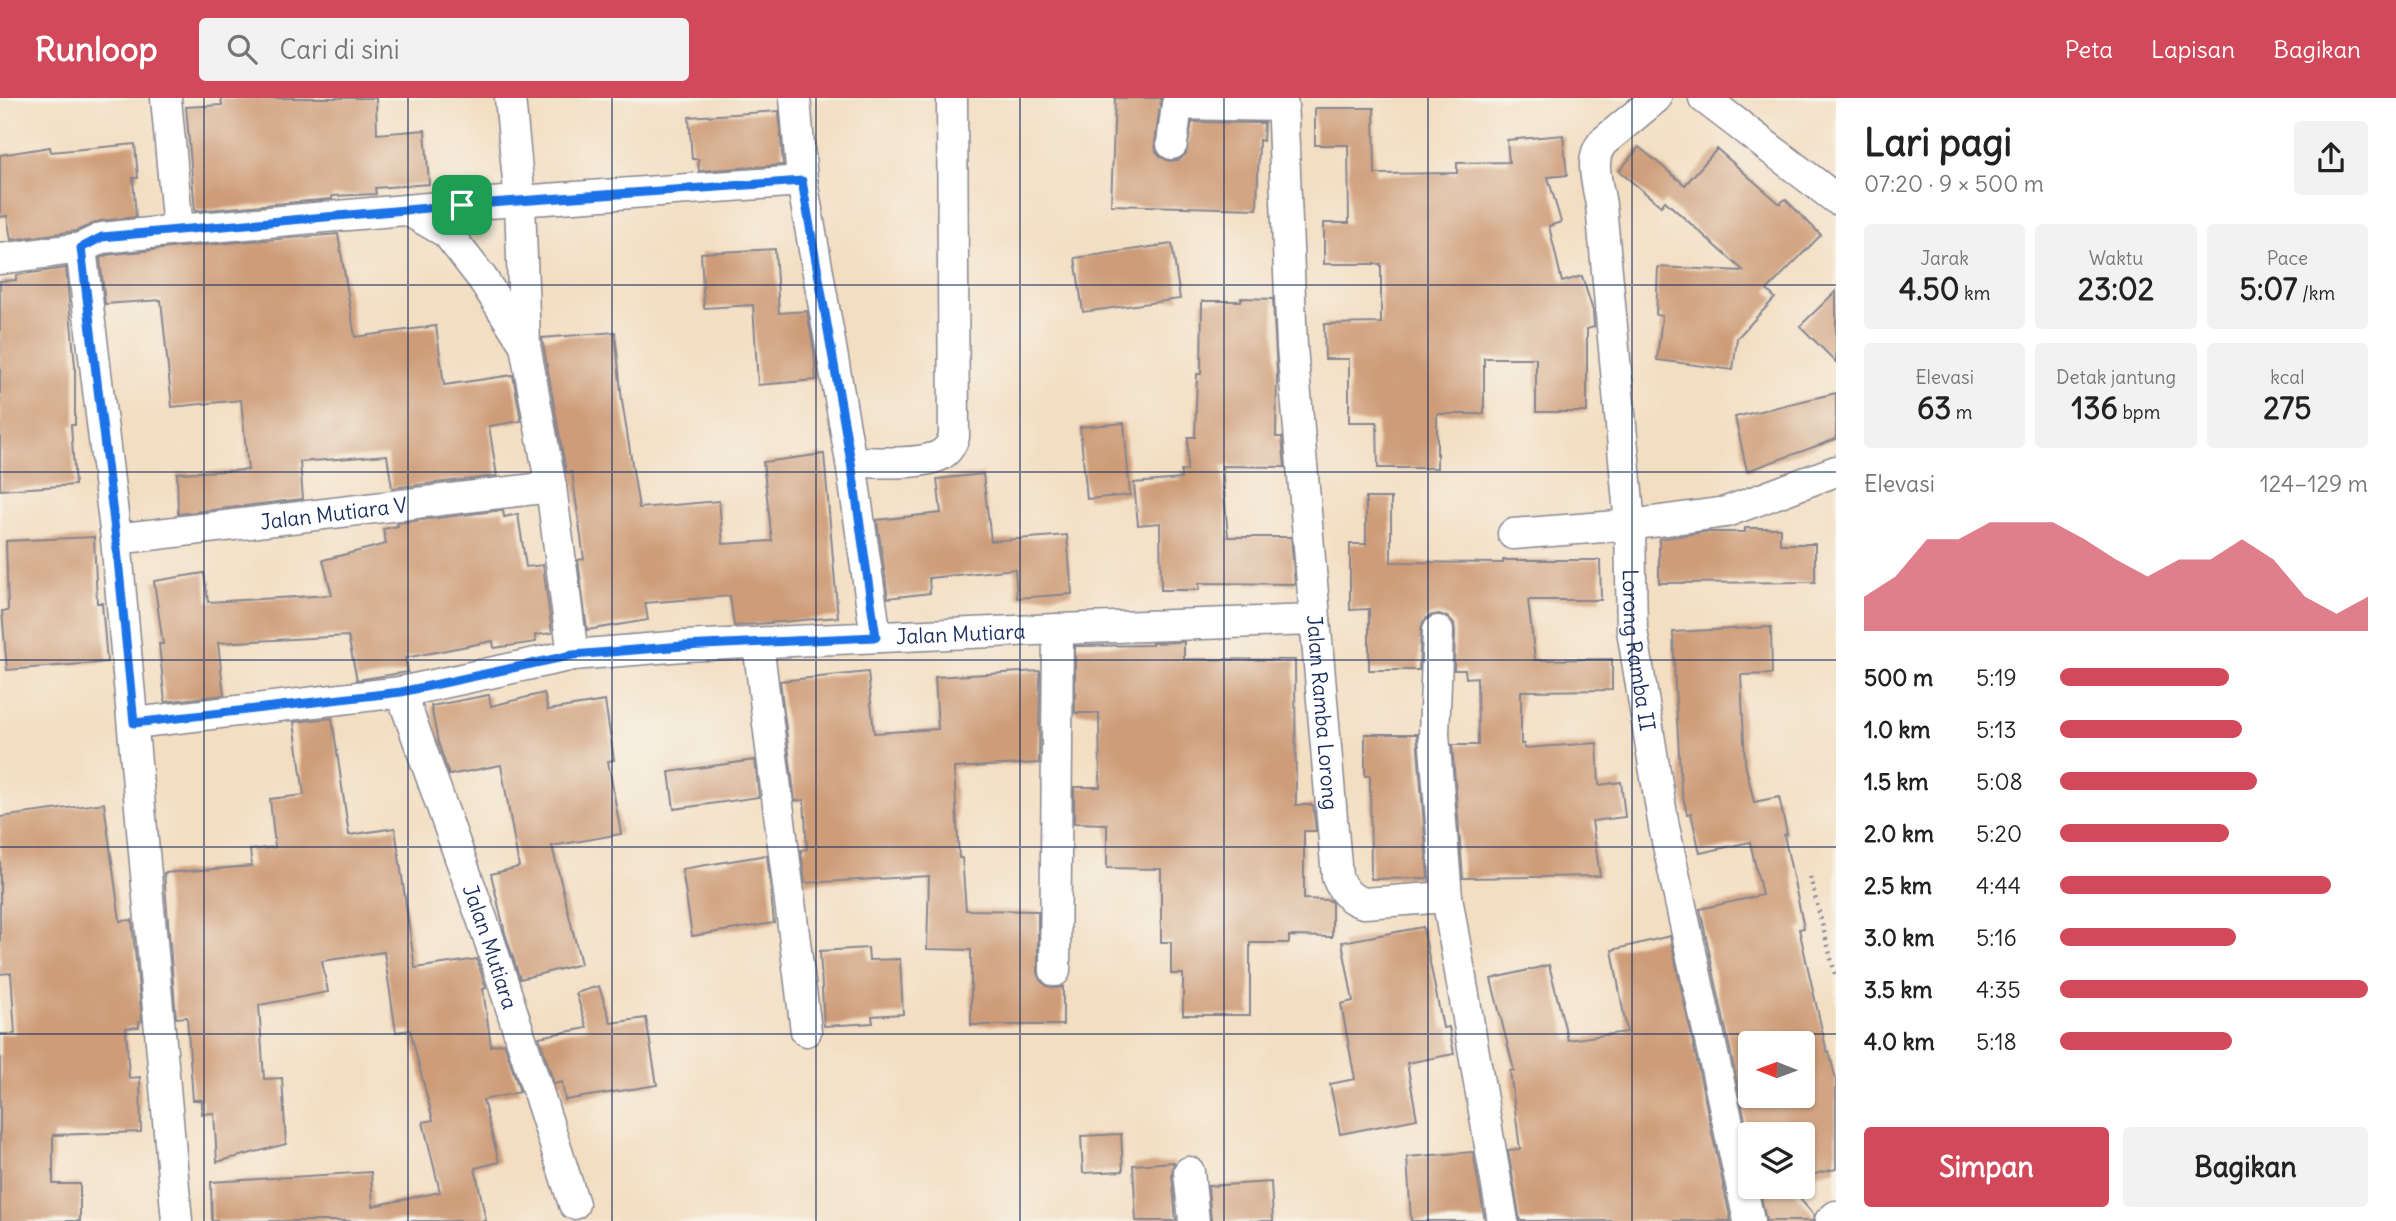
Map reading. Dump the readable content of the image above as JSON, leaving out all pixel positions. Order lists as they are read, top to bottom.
{
  "streets": {
    "street": [
      "Jalan Mutiara V",
      "Jalan Mutiara",
      "Lorong Ramba II",
      "Jalan Ramba Lorong"
    ]
  },
  "crossings": [
    ["Jalan Mutiara", "Jalan Ramba Lorong"]
  ],
  "north": "left",
  "page": {
    "header": "Runloop",
    "search": "Cari di sini",
    "nav": ["Peta", "Lapisan", "Bagikan"],
    "heading": ["Lari pagi", "07:20 · 9 × 500 m"],
    "stats": [
      ["Jarak", "4.50 km"],
      ["Waktu", "23:02"],
      ["Pace", "5:07 /km"],
      ["Elevasi", "63 m"],
      ["Detak jantung", "136 bpm"],
      ["kcal", "275"]
    ],
    "chart": ["Elevasi", "124–129 m"],
    "list": [
      {
        "name": "500 m",
        "note": "5:19"
      },
      {
        "name": "1.0 km",
        "note": "5:13"
      },
      {
        "name": "1.5 km",
        "note": "5:08"
      },
      {
        "name": "2.0 km",
        "note": "5:20"
      },
      {
        "name": "2.5 km",
        "note": "4:44"
      },
      {
        "name": "3.0 km",
        "note": "5:16"
      },
      {
        "name": "3.5 km",
        "note": "4:35"
      },
      {
        "name": "4.0 km",
        "note": "5:18"
      }
    ],
    "buttons": ["Simpan", "Bagikan"]
  }
}
